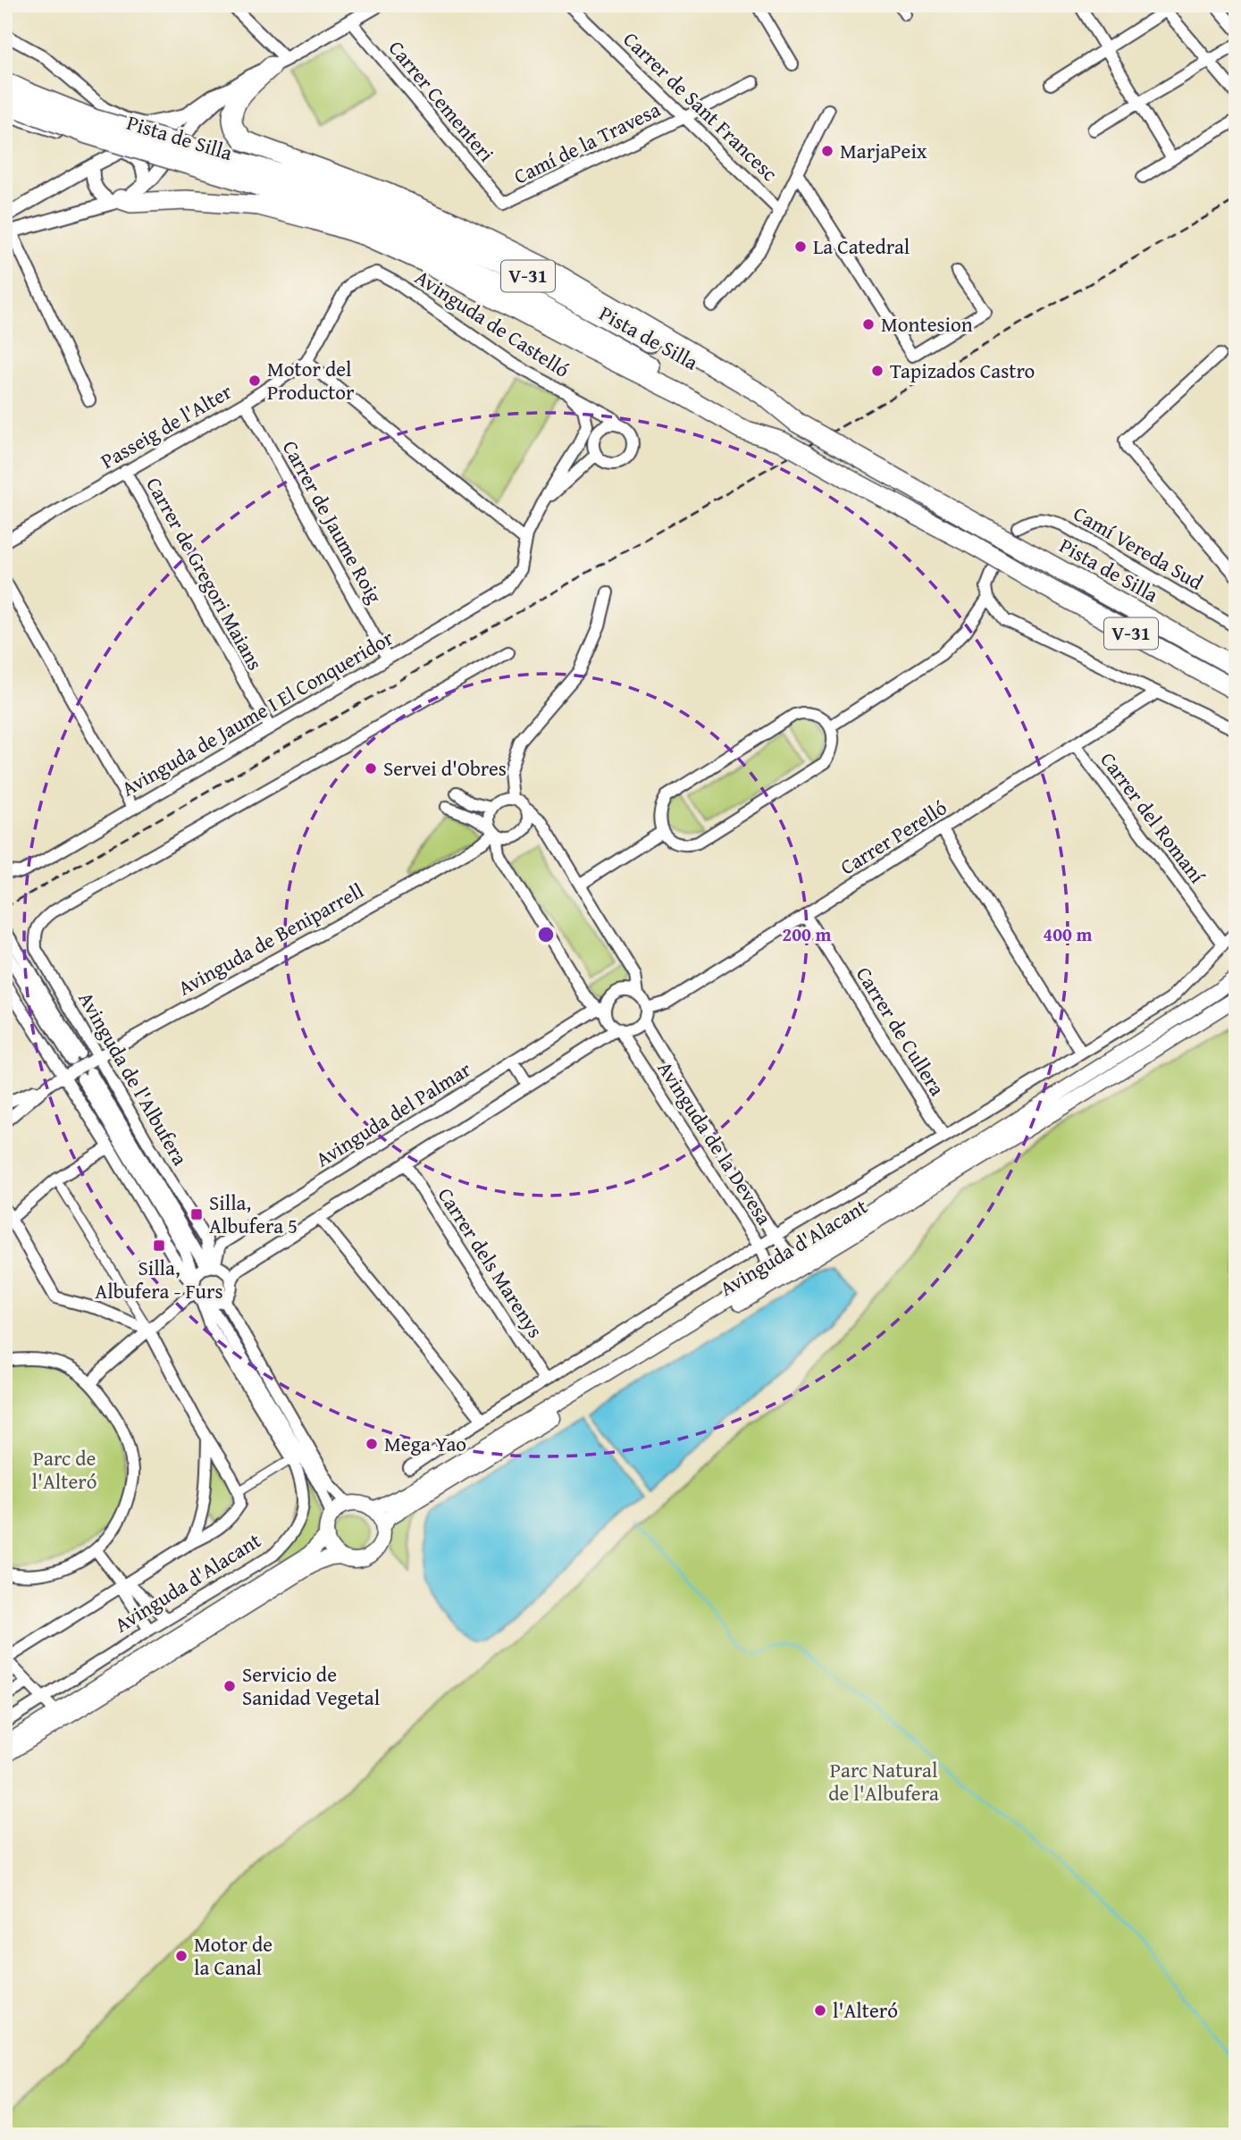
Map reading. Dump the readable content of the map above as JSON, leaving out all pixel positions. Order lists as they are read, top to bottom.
{
  "streets": {
    "highway": ["Pista de Silla", "V-31"],
    "main road": ["Avinguda d'Alacant"],
    "street": [
      "Carrer Cementeri",
      "Carrer de Sant Francesc",
      "Camí de la Travesa",
      "Avinguda de Castelló",
      "Passeig de l'Alter",
      "Carrer de Jaume Roig",
      "Camí Vereda Sud",
      "Carrer de Gregori Maians",
      "Avinguda de Jaume I El Conqueridor",
      "Carrer del Romaní",
      "Carrer Perelló",
      "Avinguda de Beniparrell",
      "Carrer de Cullera",
      "Avinguda de l'Albufera",
      "Avinguda del Palmar",
      "Avinguda de la Devesa",
      "Carrer dels Marenys"
    ]
  },
  "crossings": [
    ["Carrer Cementeri", "Camí de la Travesa"],
    ["Carrer de Sant Francesc", "Camí de la Travesa"],
    ["Avinguda de Castelló", "Passeig de l'Alter"],
    ["Passeig de l'Alter", "Carrer de Jaume Roig"],
    ["Passeig de l'Alter", "Carrer de Gregori Maians"],
    ["Carrer de Jaume Roig", "Avinguda de Jaume I El Conqueridor"],
    ["Carrer de Gregori Maians", "Avinguda de Jaume I El Conqueridor"],
    ["Carrer del Romaní", "Carrer Perelló"],
    ["Carrer del Romaní", "Avinguda d'Alacant"],
    ["Carrer Perelló", "Carrer de Cullera"],
    ["Carrer Perelló", "Avinguda del Palmar"],
    ["Carrer Perelló", "Avinguda de la Devesa"],
    ["Avinguda de Beniparrell", "Avinguda de l'Albufera"],
    ["Carrer de Cullera", "Avinguda d'Alacant"],
    ["Avinguda de l'Albufera", "Avinguda del Palmar"],
    ["Avinguda de l'Albufera", "Avinguda d'Alacant"],
    ["Avinguda del Palmar", "Avinguda de la Devesa"],
    ["Avinguda del Palmar", "Avinguda d'Alacant"],
    ["Avinguda de la Devesa", "Avinguda d'Alacant"],
    ["Avinguda d'Alacant", "Carrer dels Marenys"]
  ],
  "parks": ["Parc de l'Alteró", "Parc Natural de l'Albufera"],
  "places": {
    "other": [
      "MarjaPeix",
      "La Catedral",
      "Montesion",
      "Tapizados Castro",
      "Motor del Productor",
      "Servei d'Obres",
      "Mega Yao",
      "Servicio de Sanidad Vegetal",
      "Motor de la Canal",
      "l'Alteró"
    ],
    "transit": ["Silla, Albufera 5", "Silla, Albufera - Furs"]
  },
  "rings": ["200 m", "400 m"]
}
